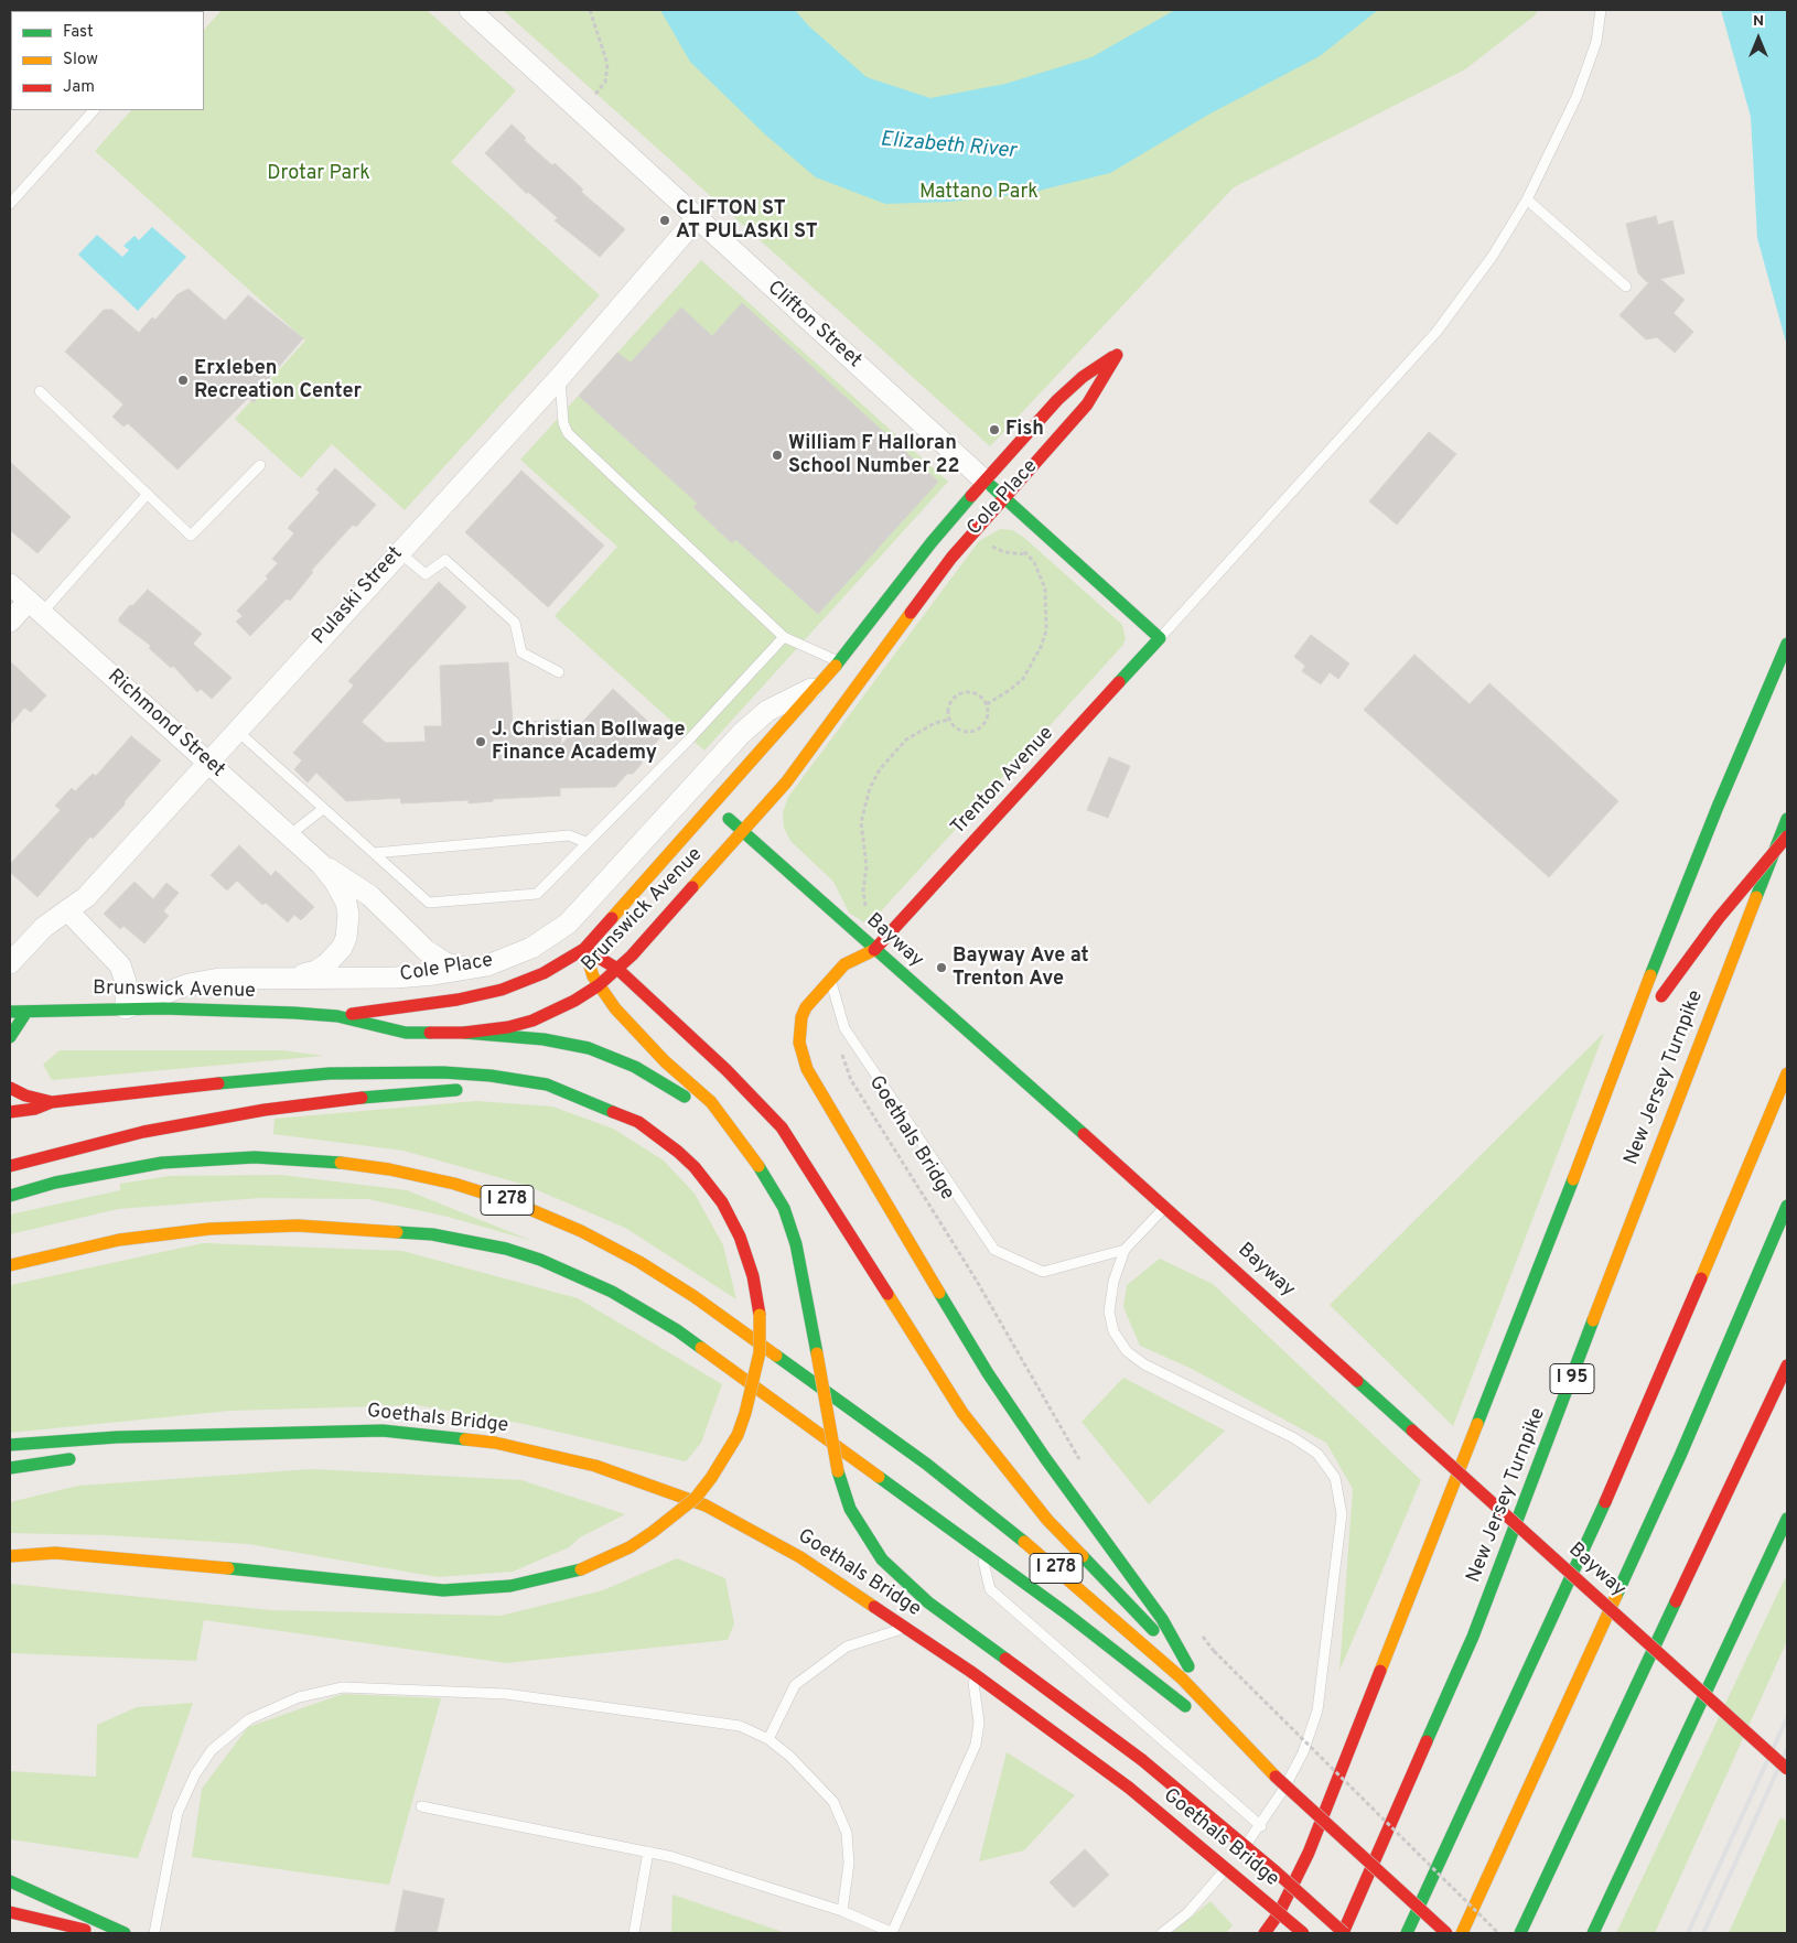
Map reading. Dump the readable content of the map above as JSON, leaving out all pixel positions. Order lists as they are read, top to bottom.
{
  "streets": {
    "main road": [
      "Clifton Street",
      "Cole Place",
      "Trenton Avenue",
      "Brunswick Avenue",
      "Bayway",
      "New Jersey Turnpike",
      "Goethals Bridge",
      "I 278",
      "I 95"
    ],
    "street": ["Pulaski Street", "Richmond Street"]
  },
  "crossings": [
    ["Clifton Street", "Cole Place"],
    ["Clifton Street", "Pulaski Street"],
    ["Clifton Street", "Trenton Avenue"],
    ["Cole Place", "Richmond Street"],
    ["Cole Place", "Brunswick Avenue"],
    ["Cole Place", "Bayway"],
    ["Pulaski Street", "Richmond Street"],
    ["Trenton Avenue", "Bayway"],
    ["Brunswick Avenue", "Bayway"]
  ],
  "water": ["Elizabeth River"],
  "parks": ["Drotar Park", "Mattano Park"],
  "places": [
    "CLIFTON ST AT PULASKI ST",
    "Erxleben Recreation Center",
    "Fish",
    "William F Halloran School Number 22",
    "J. Christian Bollwage Finance Academy",
    "Bayway Ave at Trenton Ave"
  ],
  "legend": ["Fast", "Slow", "Jam"],
  "north": "top"
}
